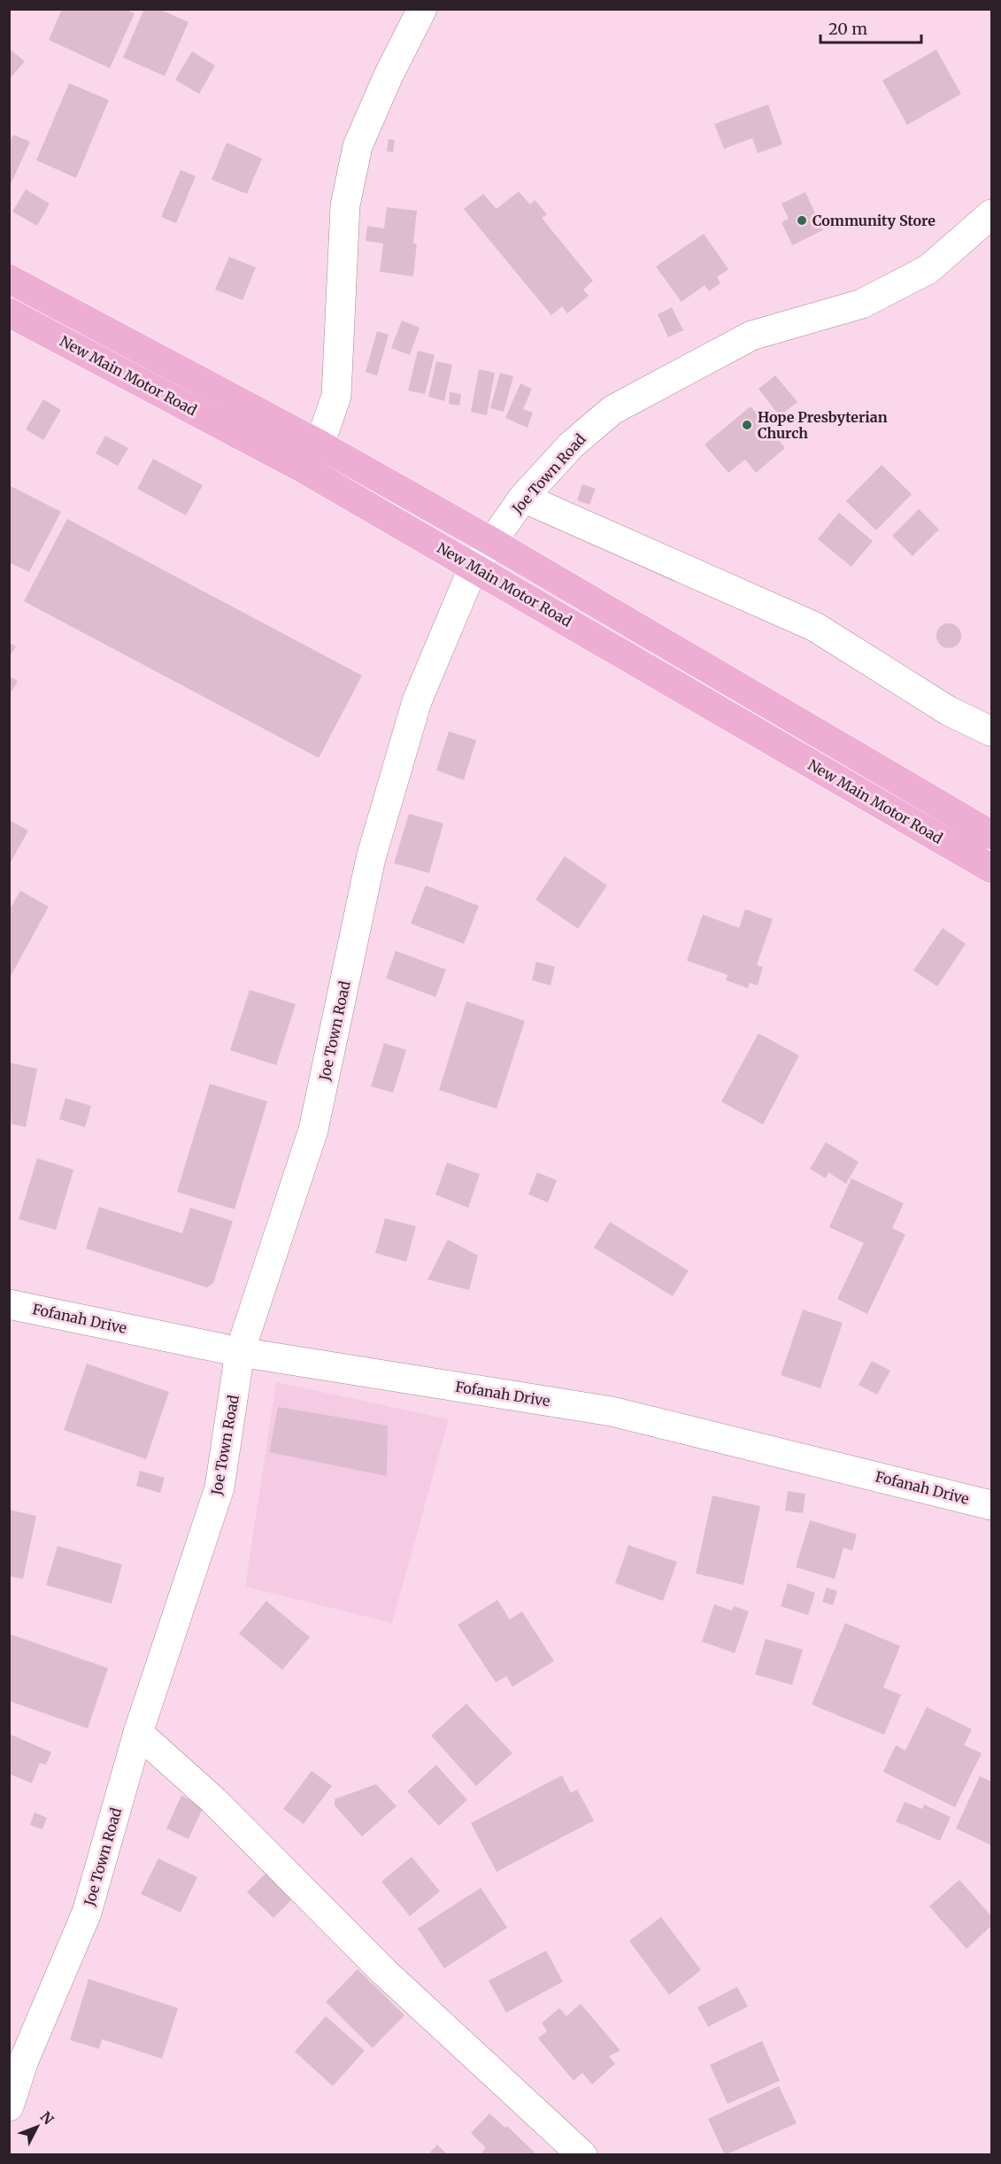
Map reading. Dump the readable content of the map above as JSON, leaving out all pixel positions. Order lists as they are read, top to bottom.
{
  "streets": {
    "highway": ["New Main Motor Road"],
    "street": ["Joe Town Road", "Fofanah Drive"]
  },
  "crossings": [
    ["New Main Motor Road", "Joe Town Road"],
    ["Joe Town Road", "Fofanah Drive"]
  ],
  "places": ["Community Store", "Hope Presbyterian Church"],
  "scale_bar": "20 m",
  "north": "top right"
}
